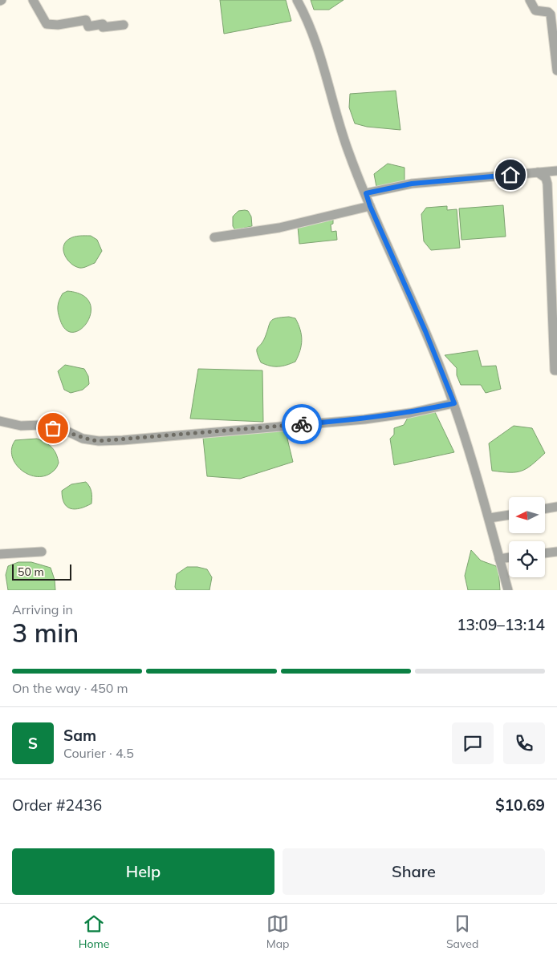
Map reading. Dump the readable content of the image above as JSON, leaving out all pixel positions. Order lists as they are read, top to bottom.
{
  "scale_bar": "50 m",
  "north": "left",
  "page": {
    "scale": "50 m",
    "heading": ["3 min", "Arriving in", "13:09–13:14"],
    "panel": [
      "Sam",
      "Courier · 4.5",
      "Order #2436",
      "$10.69"
    ],
    "bar": "On the way · 450 m",
    "round": "S",
    "buttons": ["Help", "Share"],
    "tabs": ["Home", "Map", "Saved"]
  }
}
